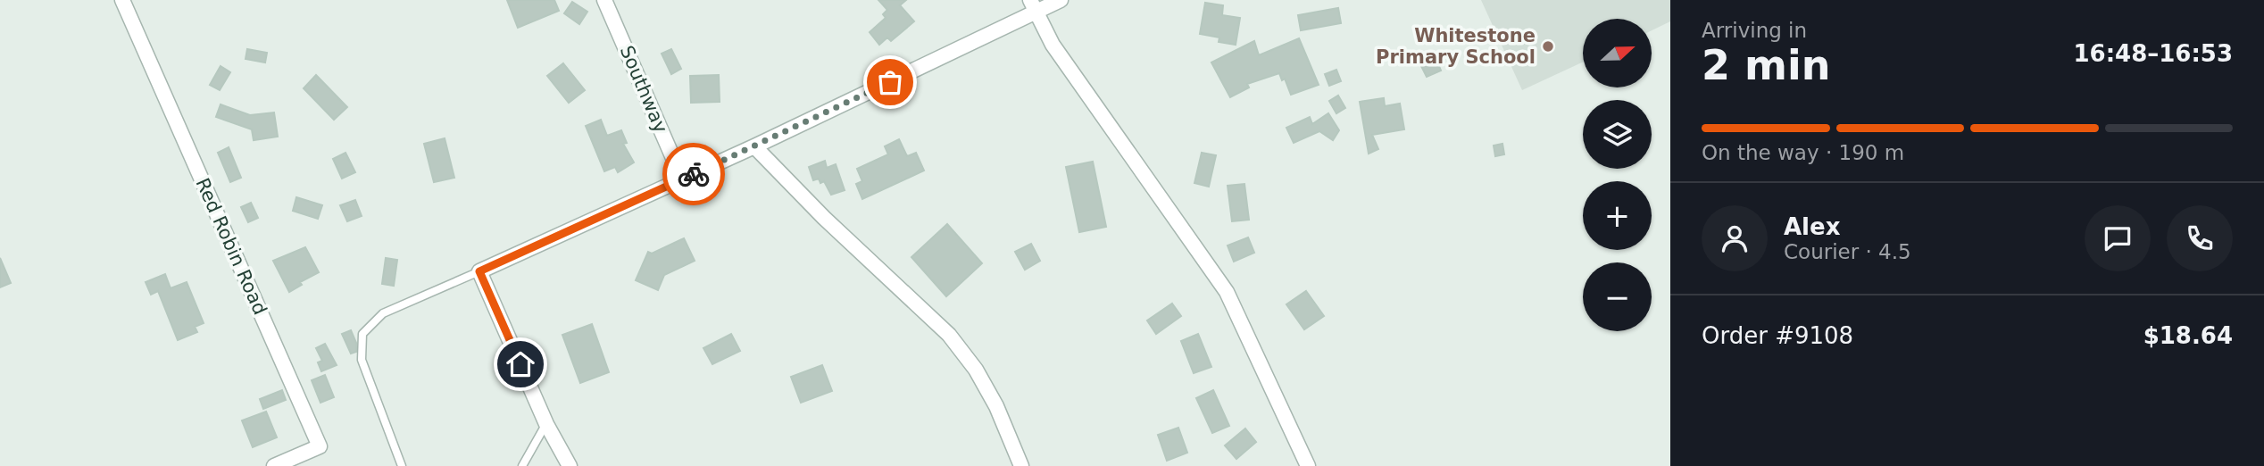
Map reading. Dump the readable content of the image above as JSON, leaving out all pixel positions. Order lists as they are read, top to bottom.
{
  "streets": {
    "street": ["Southway", "Red Robin Road"]
  },
  "places": ["Whitestone Primary School"],
  "north": "right",
  "page": {
    "heading": ["2 min", "Arriving in", "16:48–16:53"],
    "panel": [
      "Alex",
      "Courier · 4.5",
      "Order #9108",
      "$18.64"
    ],
    "map_buttons": ["+", "−"],
    "bar": "On the way · 190 m"
  }
}
